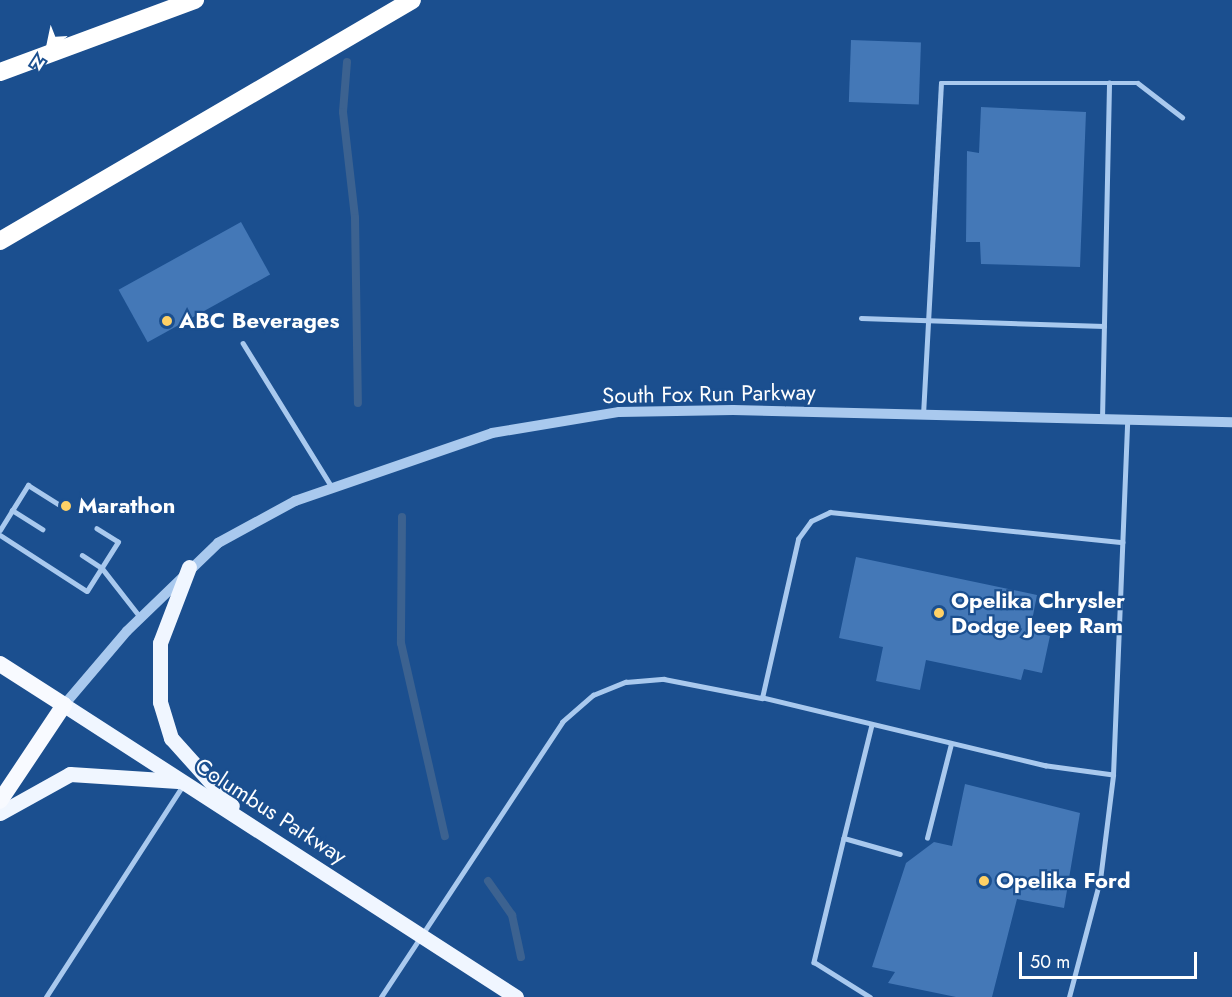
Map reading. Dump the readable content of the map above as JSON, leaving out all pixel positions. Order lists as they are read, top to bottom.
{
  "streets": {
    "highway": ["Columbus Parkway"],
    "street": ["South Fox Run Parkway"]
  },
  "crossings": [
    ["South Fox Run Parkway", "Columbus Parkway"]
  ],
  "places": [
    "ABC Beverages",
    "Marathon",
    "Opelika Chrysler Dodge Jeep Ram",
    "Opelika Ford"
  ],
  "scale_bar": "50 m",
  "north": "bottom left"
}
